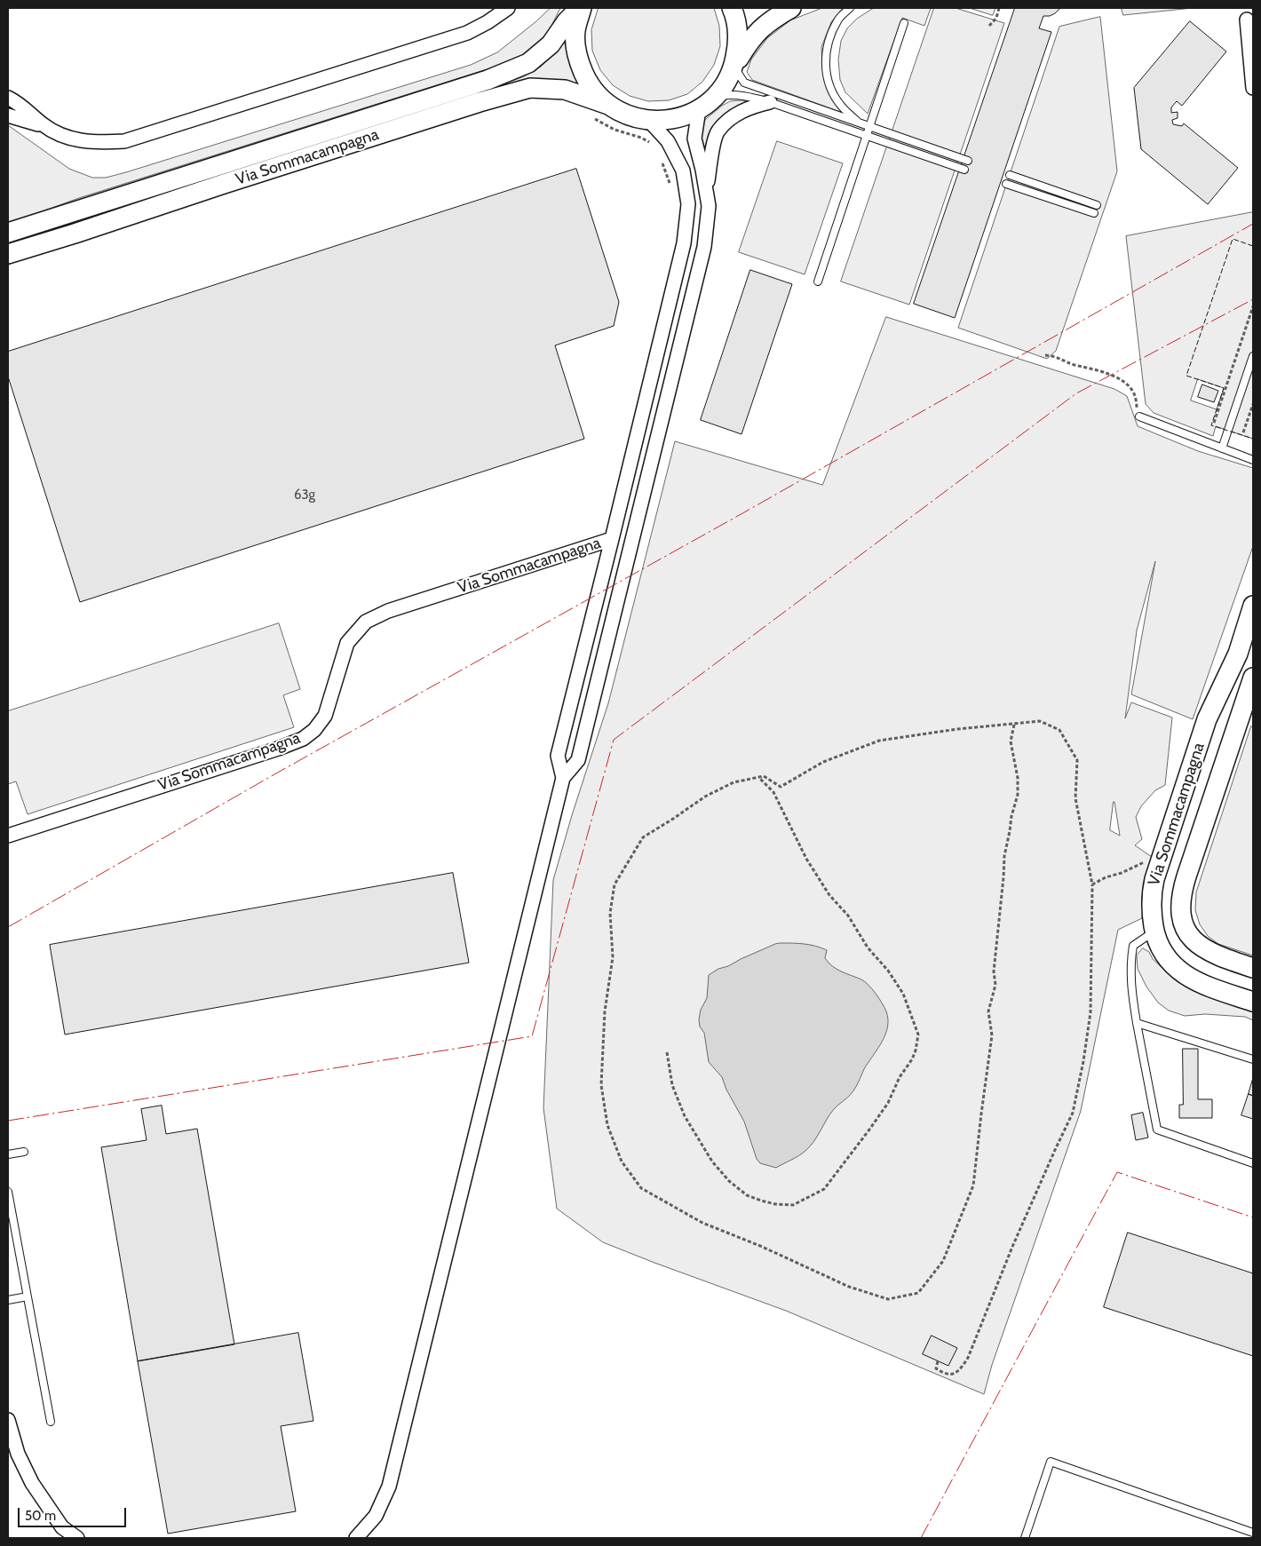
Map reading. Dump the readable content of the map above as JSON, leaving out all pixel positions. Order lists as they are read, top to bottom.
{
  "streets": {
    "street": ["Via Sommacampagna"]
  },
  "house_numbers": ["63g"],
  "scale_bar": "50 m"
}
